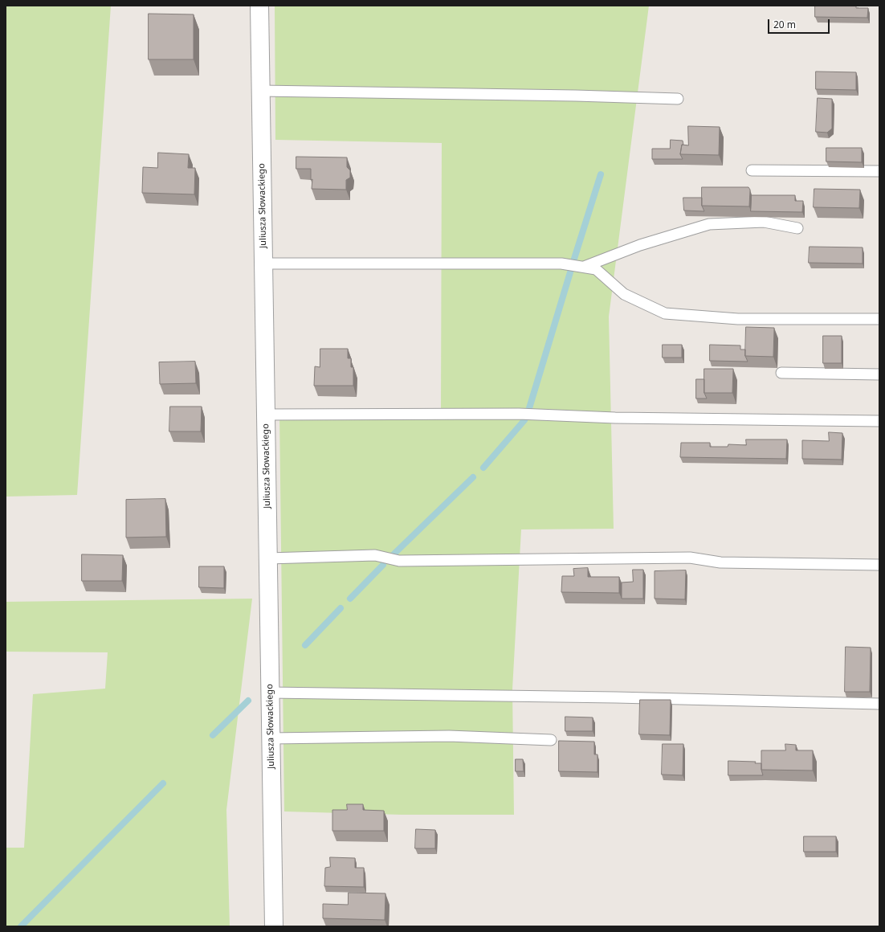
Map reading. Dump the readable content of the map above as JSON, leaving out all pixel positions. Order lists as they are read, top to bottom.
{
  "streets": {
    "street": ["Juliusza Słowackiego"]
  },
  "scale_bar": "20 m"
}
